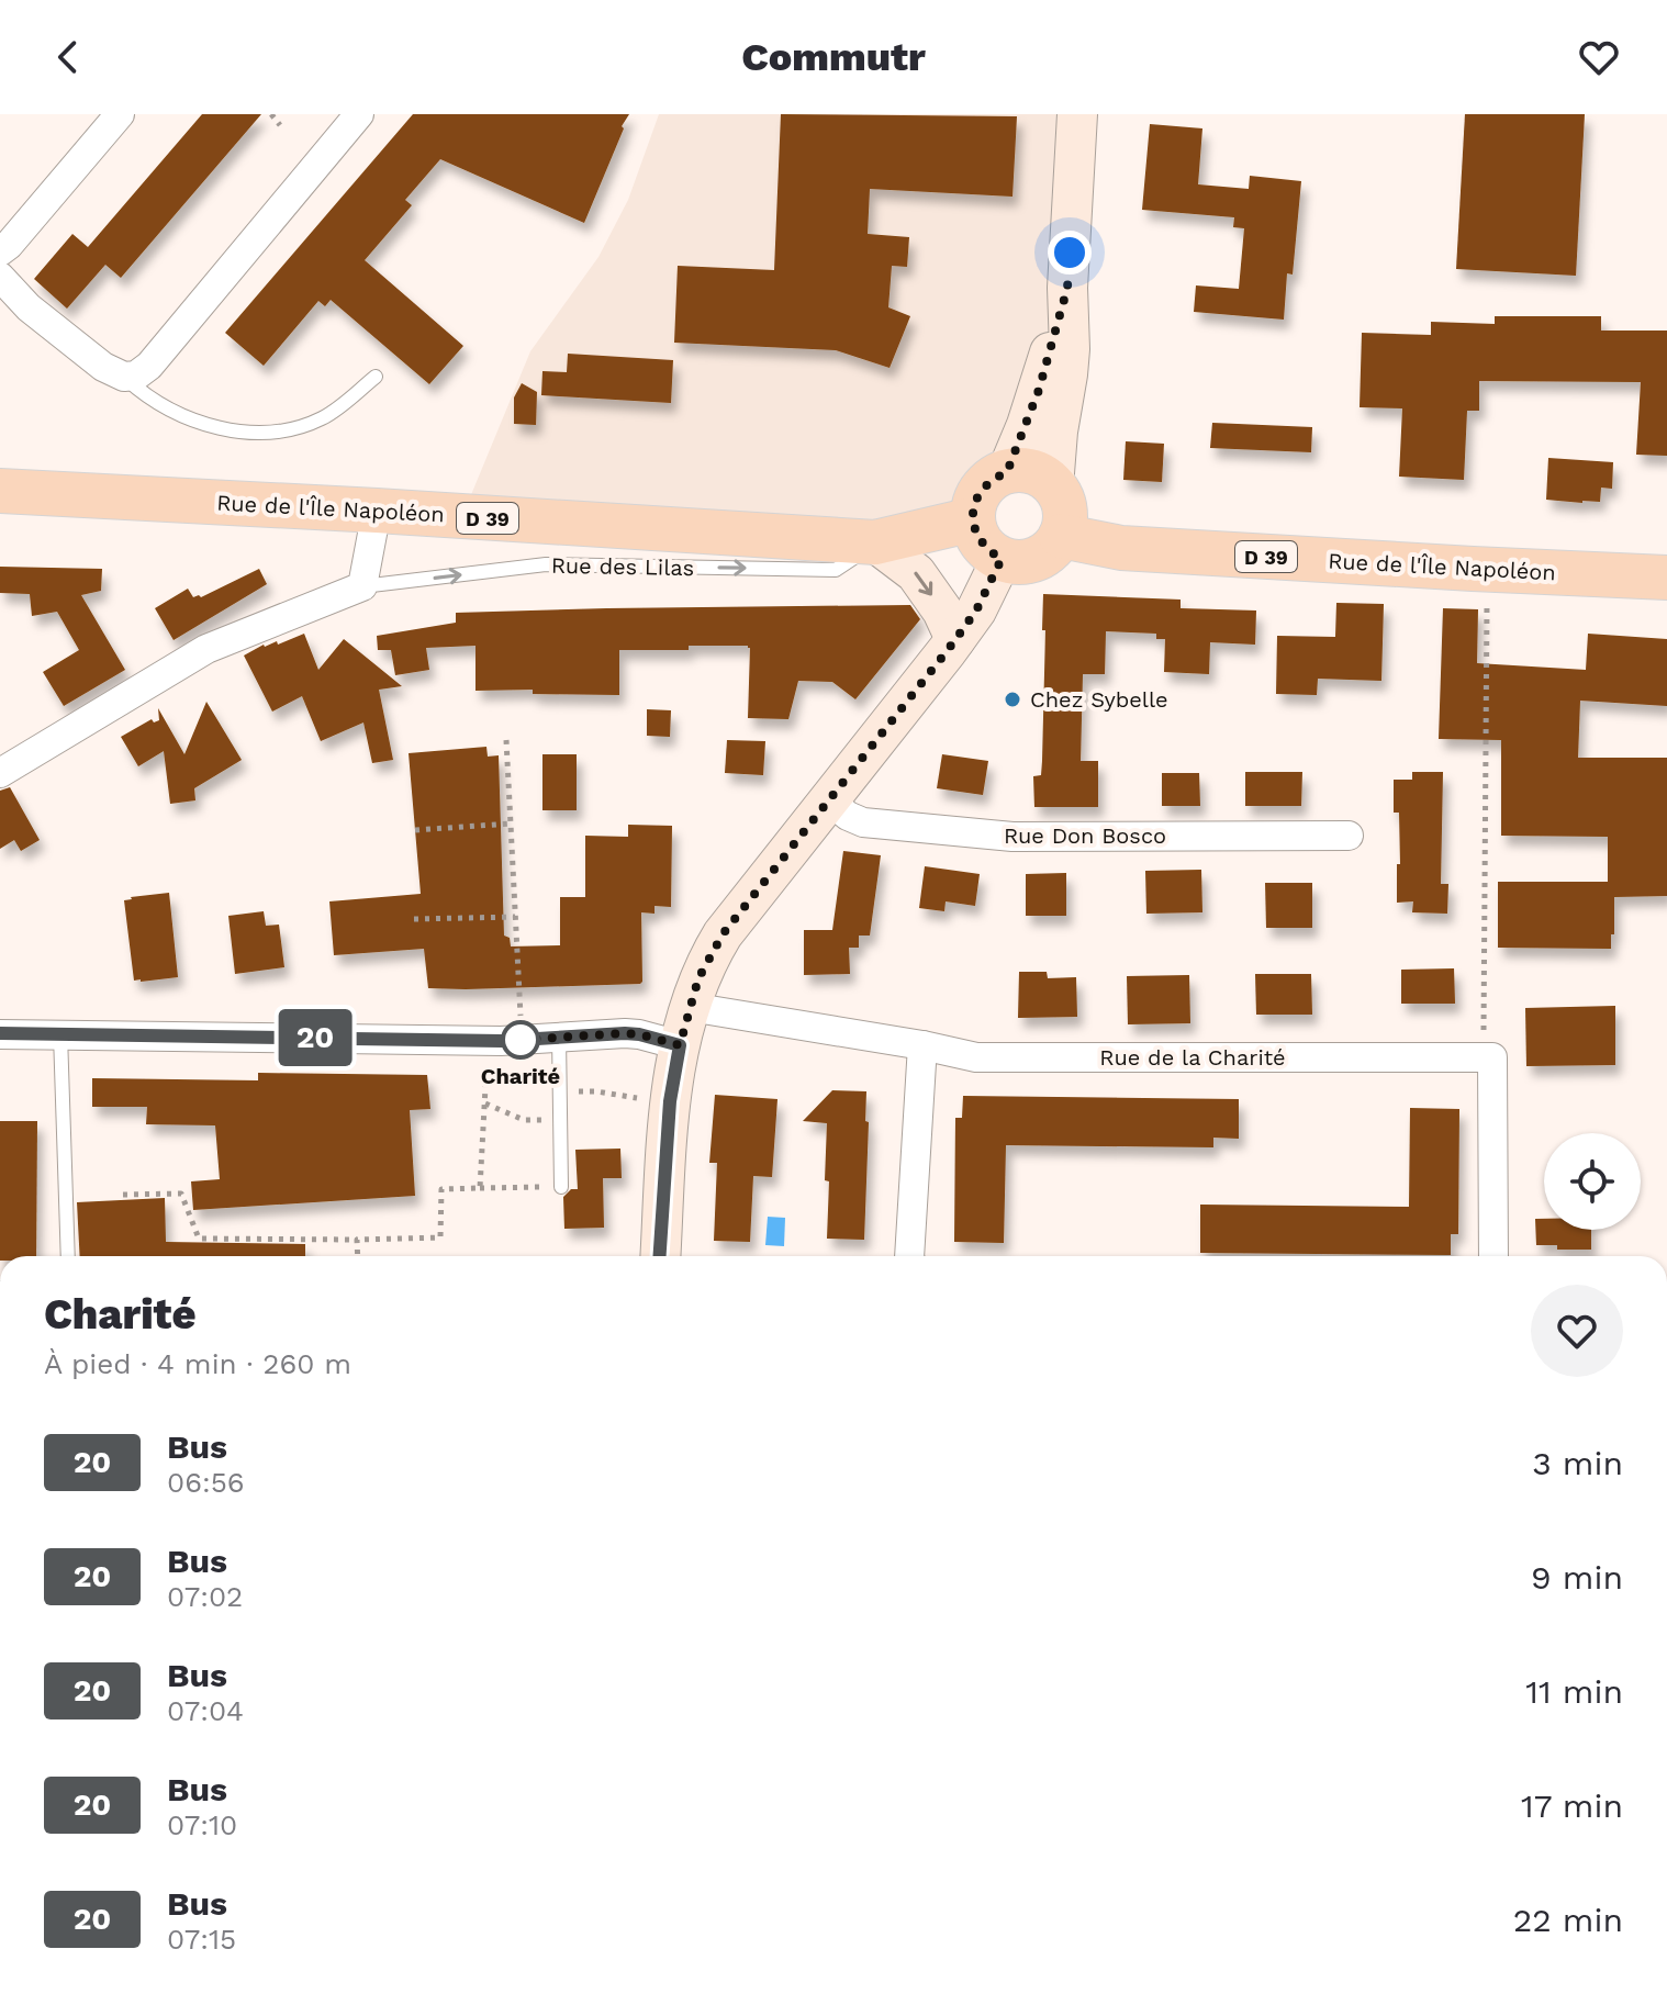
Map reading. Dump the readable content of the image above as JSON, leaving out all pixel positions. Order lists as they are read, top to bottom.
{
  "streets": {
    "main road": ["Rue de l'Île Napoléon", "D 39"],
    "street": ["Rue des Lilas", "Rue Don Bosco", "Rue de la Charité"]
  },
  "crossings": [
    ["Rue de l'Île Napoléon", "Rue des Lilas"]
  ],
  "one_way": ["Rue des Lilas"],
  "places": ["Chez Sybelle", "Charité"],
  "lines": ["bus line 20"],
  "page": {
    "header": "Commutr",
    "on_map": "20",
    "heading": ["Charité", "À pied · 4 min · 260 m"],
    "list": [
      {
        "mark": "20",
        "name": "Bus",
        "note": "06:56",
        "value": "3 min"
      },
      {
        "mark": "20",
        "name": "Bus",
        "note": "07:02",
        "value": "9 min"
      },
      {
        "mark": "20",
        "name": "Bus",
        "note": "07:04",
        "value": "11 min"
      },
      {
        "mark": "20",
        "name": "Bus",
        "note": "07:10",
        "value": "17 min"
      },
      {
        "mark": "20",
        "name": "Bus",
        "note": "07:15",
        "value": "22 min"
      }
    ]
  }
}
